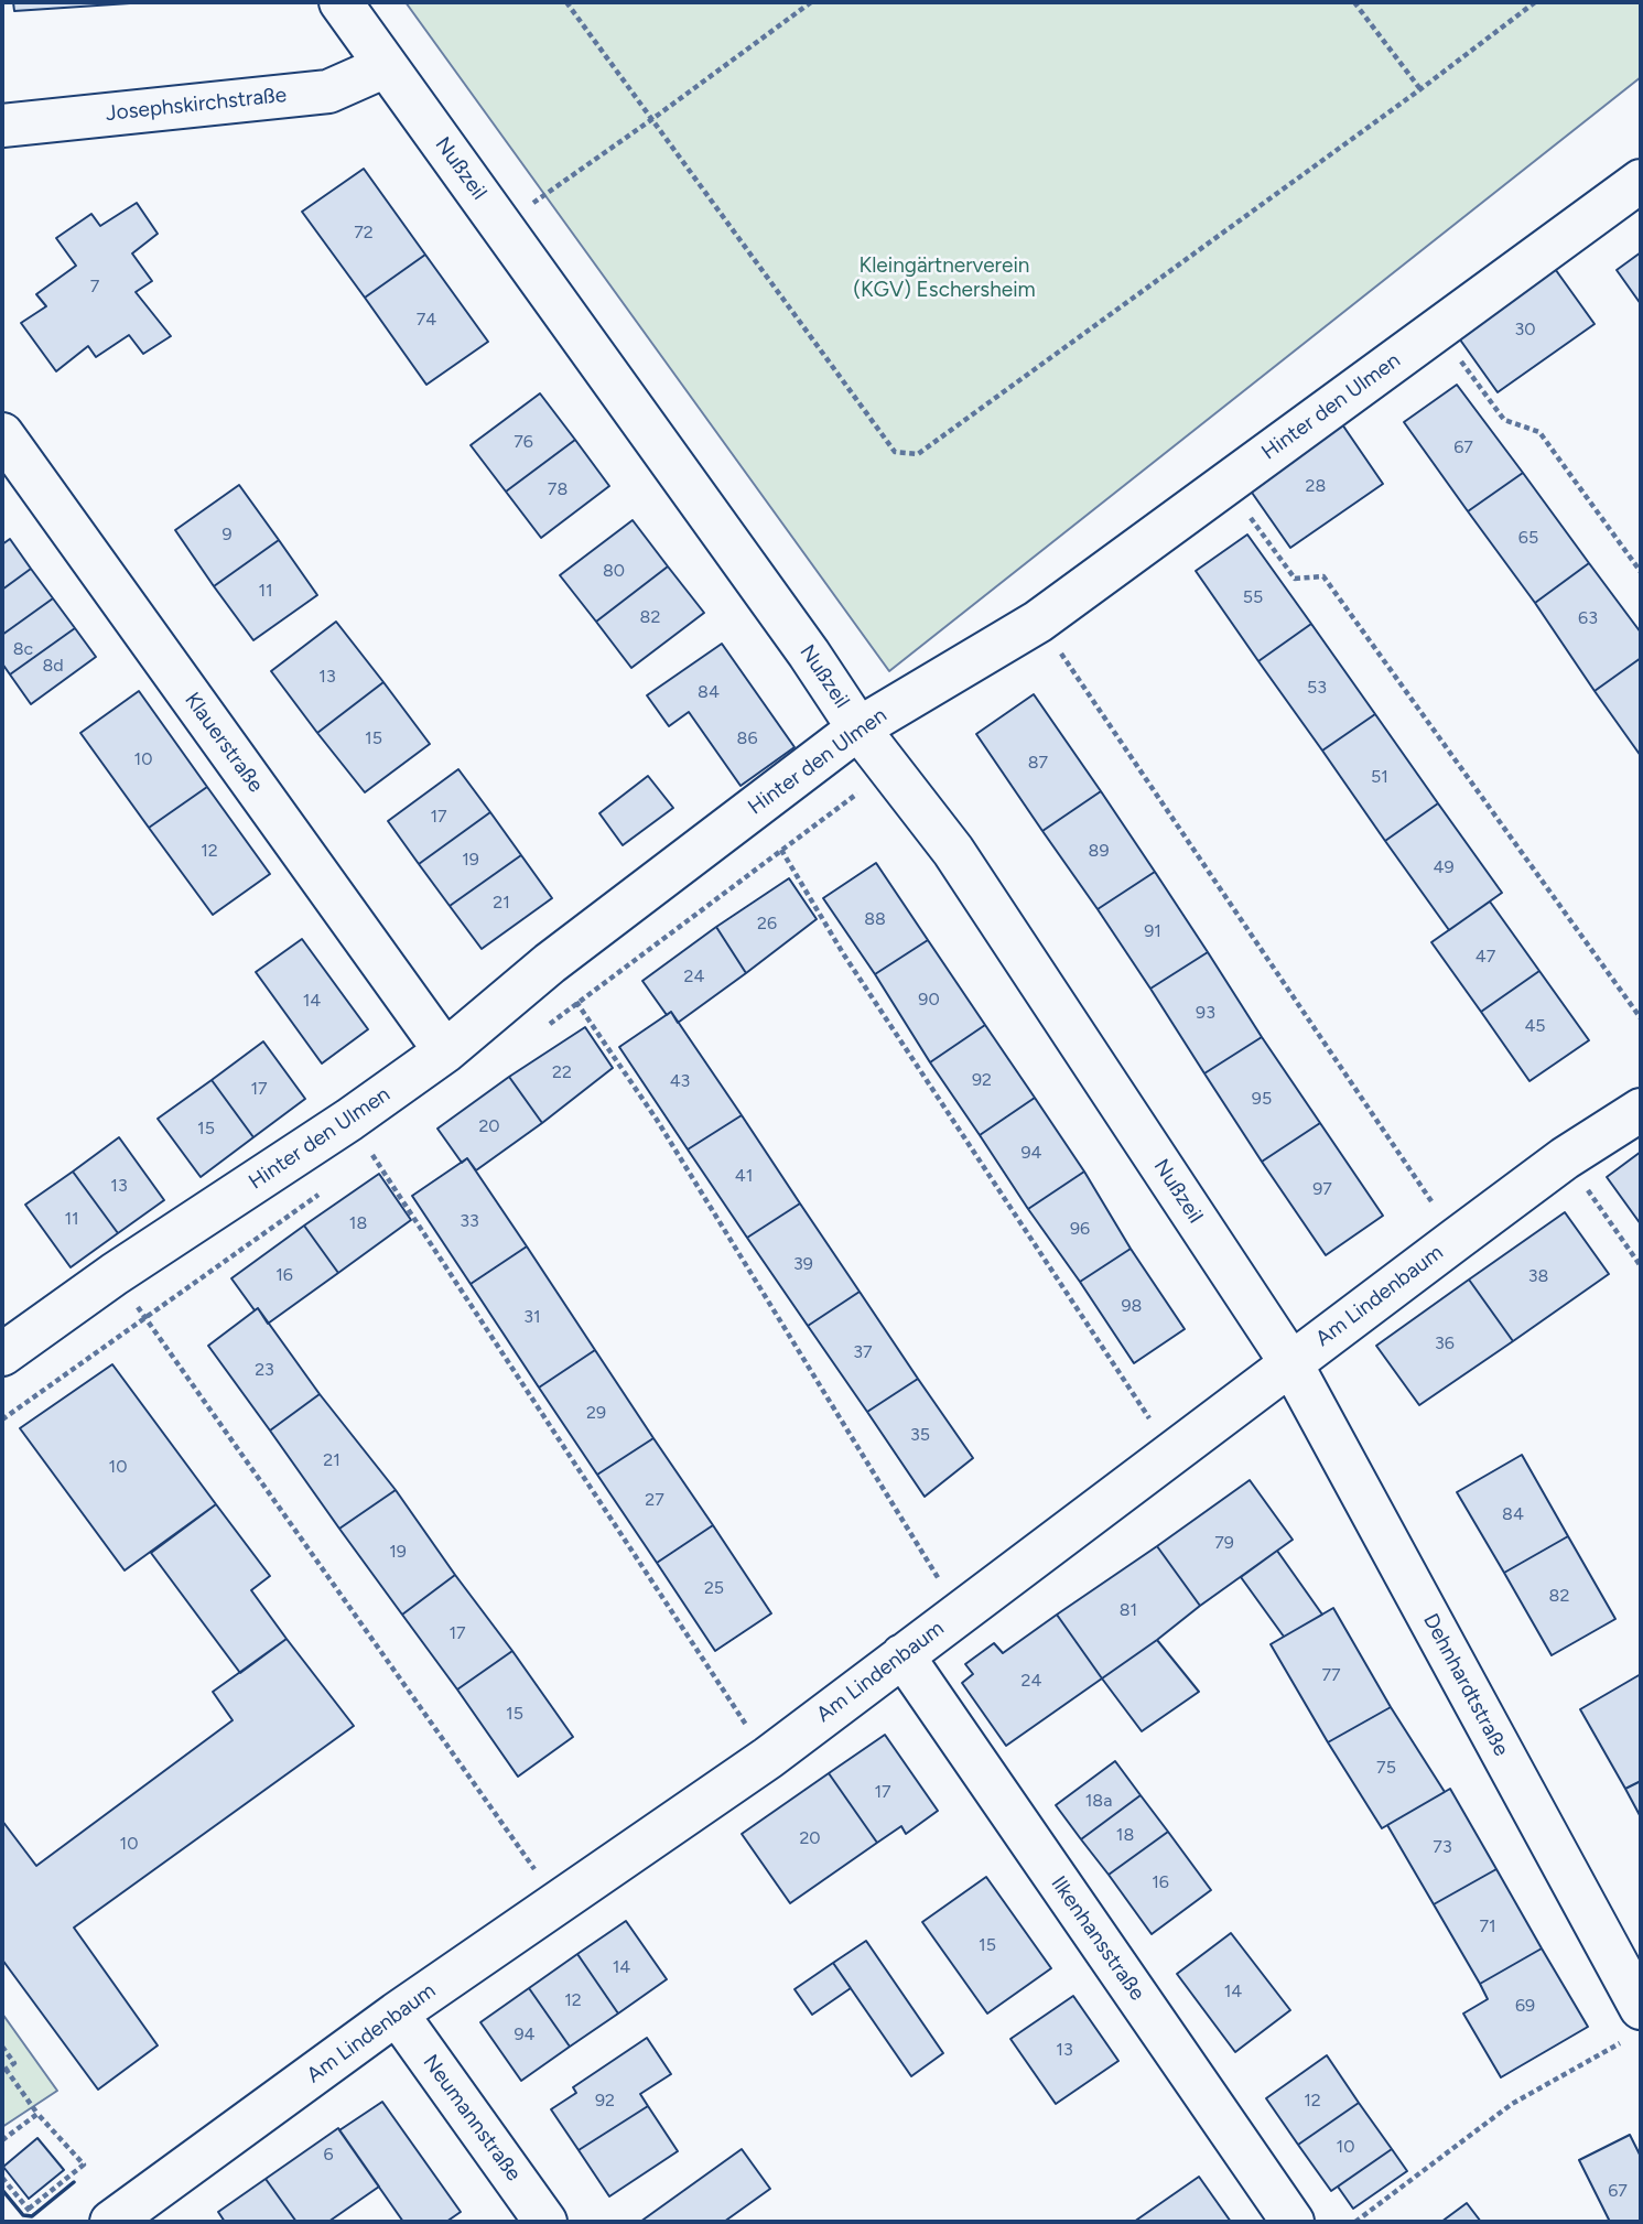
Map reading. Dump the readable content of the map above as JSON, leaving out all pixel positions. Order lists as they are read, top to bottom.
{
  "streets": {
    "street": [
      "Josephskirchstraße",
      "Nußzeil",
      "Hinter den Ulmen",
      "Klauerstraße",
      "Am Lindenbaum",
      "Dehnhardtstraße",
      "Ilkenhansstraße",
      "Neumannstraße"
    ]
  },
  "crossings": [
    ["Josephskirchstraße", "Nußzeil"],
    ["Nußzeil", "Hinter den Ulmen"],
    ["Nußzeil", "Am Lindenbaum"],
    ["Nußzeil", "Dehnhardtstraße"],
    ["Hinter den Ulmen", "Klauerstraße"],
    ["Am Lindenbaum", "Dehnhardtstraße"],
    ["Am Lindenbaum", "Ilkenhansstraße"],
    ["Am Lindenbaum", "Neumannstraße"]
  ],
  "parks": ["Kleingärtnerverein (KGV) Eschersheim"],
  "house_numbers": [
    "72",
    "7",
    "74",
    "30",
    "76",
    "67",
    "28",
    "78",
    "9",
    "65",
    "80",
    "11",
    "55",
    "82",
    "63",
    "8c",
    "8d",
    "13",
    "53",
    "84",
    "15",
    "86",
    "10",
    "87",
    "51",
    "17",
    "12",
    "89",
    "19",
    "49",
    "21",
    "88",
    "26",
    "91",
    "47",
    "24",
    "90",
    "14",
    "93",
    "45",
    "22",
    "92",
    "43",
    "17",
    "95",
    "20",
    "15",
    "94",
    "41",
    "13",
    "97",
    "11",
    "33",
    "18",
    "96",
    "39",
    "16",
    "38",
    "98",
    "31",
    "36",
    "37",
    "23",
    "29",
    "35",
    "21",
    "10",
    "27",
    "84",
    "79",
    "19",
    "25",
    "82",
    "81",
    "17",
    "77",
    "24",
    "15",
    "75",
    "17",
    "18a",
    "18",
    "20",
    "10",
    "73",
    "16",
    "71",
    "15",
    "14",
    "14",
    "12",
    "69",
    "94",
    "13",
    "92",
    "12",
    "10",
    "6",
    "67"
  ]
}
